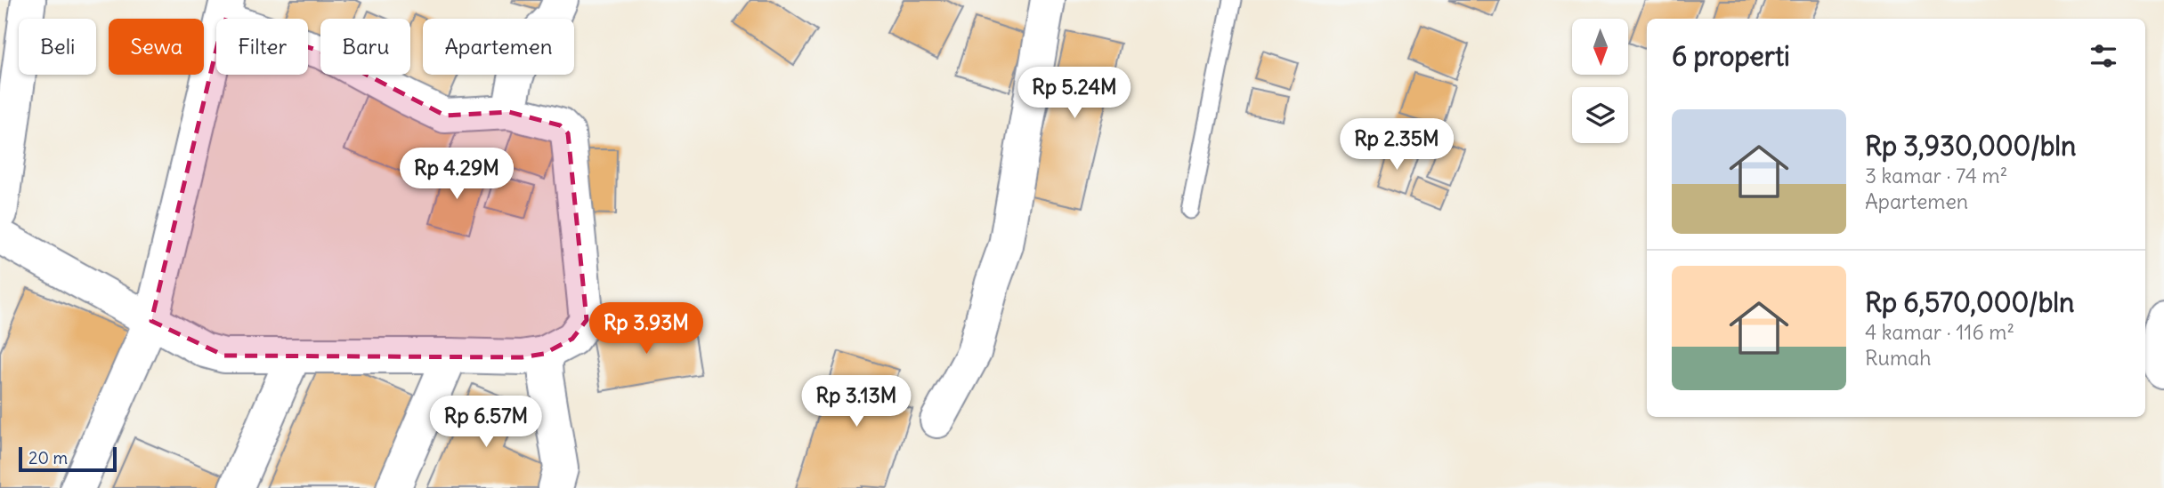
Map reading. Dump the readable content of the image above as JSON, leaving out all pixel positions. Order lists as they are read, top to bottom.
{
  "scale_bar": "20 m",
  "north": "bottom",
  "page": {
    "chip": [
      "Beli",
      "Sewa",
      "Filter",
      "Baru",
      "Apartemen"
    ],
    "heading": "6 properti",
    "price": [
      "Rp 5.24M",
      "Rp 2.35M",
      "Rp 4.29M",
      "Rp 3.93M",
      "Rp 3.13M",
      "Rp 6.57M"
    ],
    "list": [
      {
        "name": "Rp 3,930,000/bln",
        "note": "3 kamar · 74 m² · Apartemen"
      },
      {
        "name": "Rp 6,570,000/bln",
        "note": "4 kamar · 116 m² · Rumah"
      }
    ],
    "scale": "20 m"
  }
}
